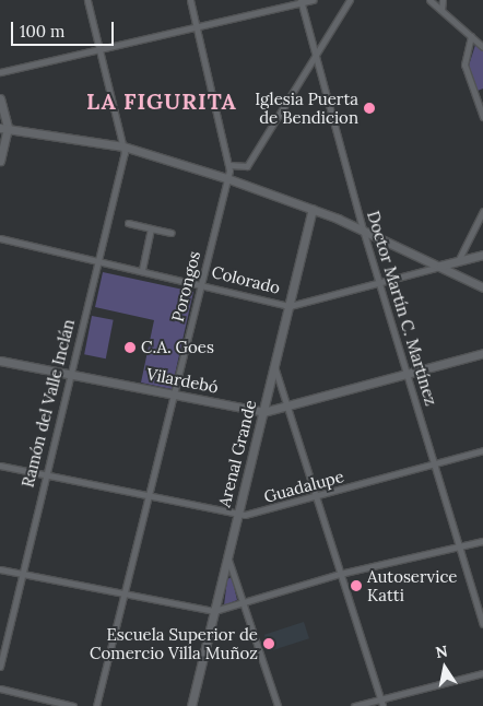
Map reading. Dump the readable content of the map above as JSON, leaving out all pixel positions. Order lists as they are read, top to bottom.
{
  "streets": {
    "street": [
      "Colorado",
      "Porongos",
      "Doctor Martín C. Martínez",
      "Vilardebó",
      "Ramón del Valle Inclán",
      "Arenal Grande",
      "Guadalupe"
    ]
  },
  "crossings": [
    ["Colorado", "Porongos"],
    ["Colorado", "Doctor Martín C. Martínez"],
    ["Colorado", "Ramón del Valle Inclán"],
    ["Colorado", "Arenal Grande"],
    ["Porongos", "Vilardebó"],
    ["Porongos", "Guadalupe"],
    ["Doctor Martín C. Martínez", "Vilardebó"],
    ["Doctor Martín C. Martínez", "Guadalupe"],
    ["Vilardebó", "Ramón del Valle Inclán"],
    ["Vilardebó", "Arenal Grande"],
    ["Ramón del Valle Inclán", "Guadalupe"],
    ["Arenal Grande", "Guadalupe"]
  ],
  "districts": ["LA FIGURITA"],
  "places": [
    "Iglesia Puerta de Bendicion",
    "C.A. Goes",
    "Autoservice Katti",
    "Escuela Superior de Comercio Villa Muñoz"
  ],
  "scale_bar": "100 m",
  "north": "top"
}
